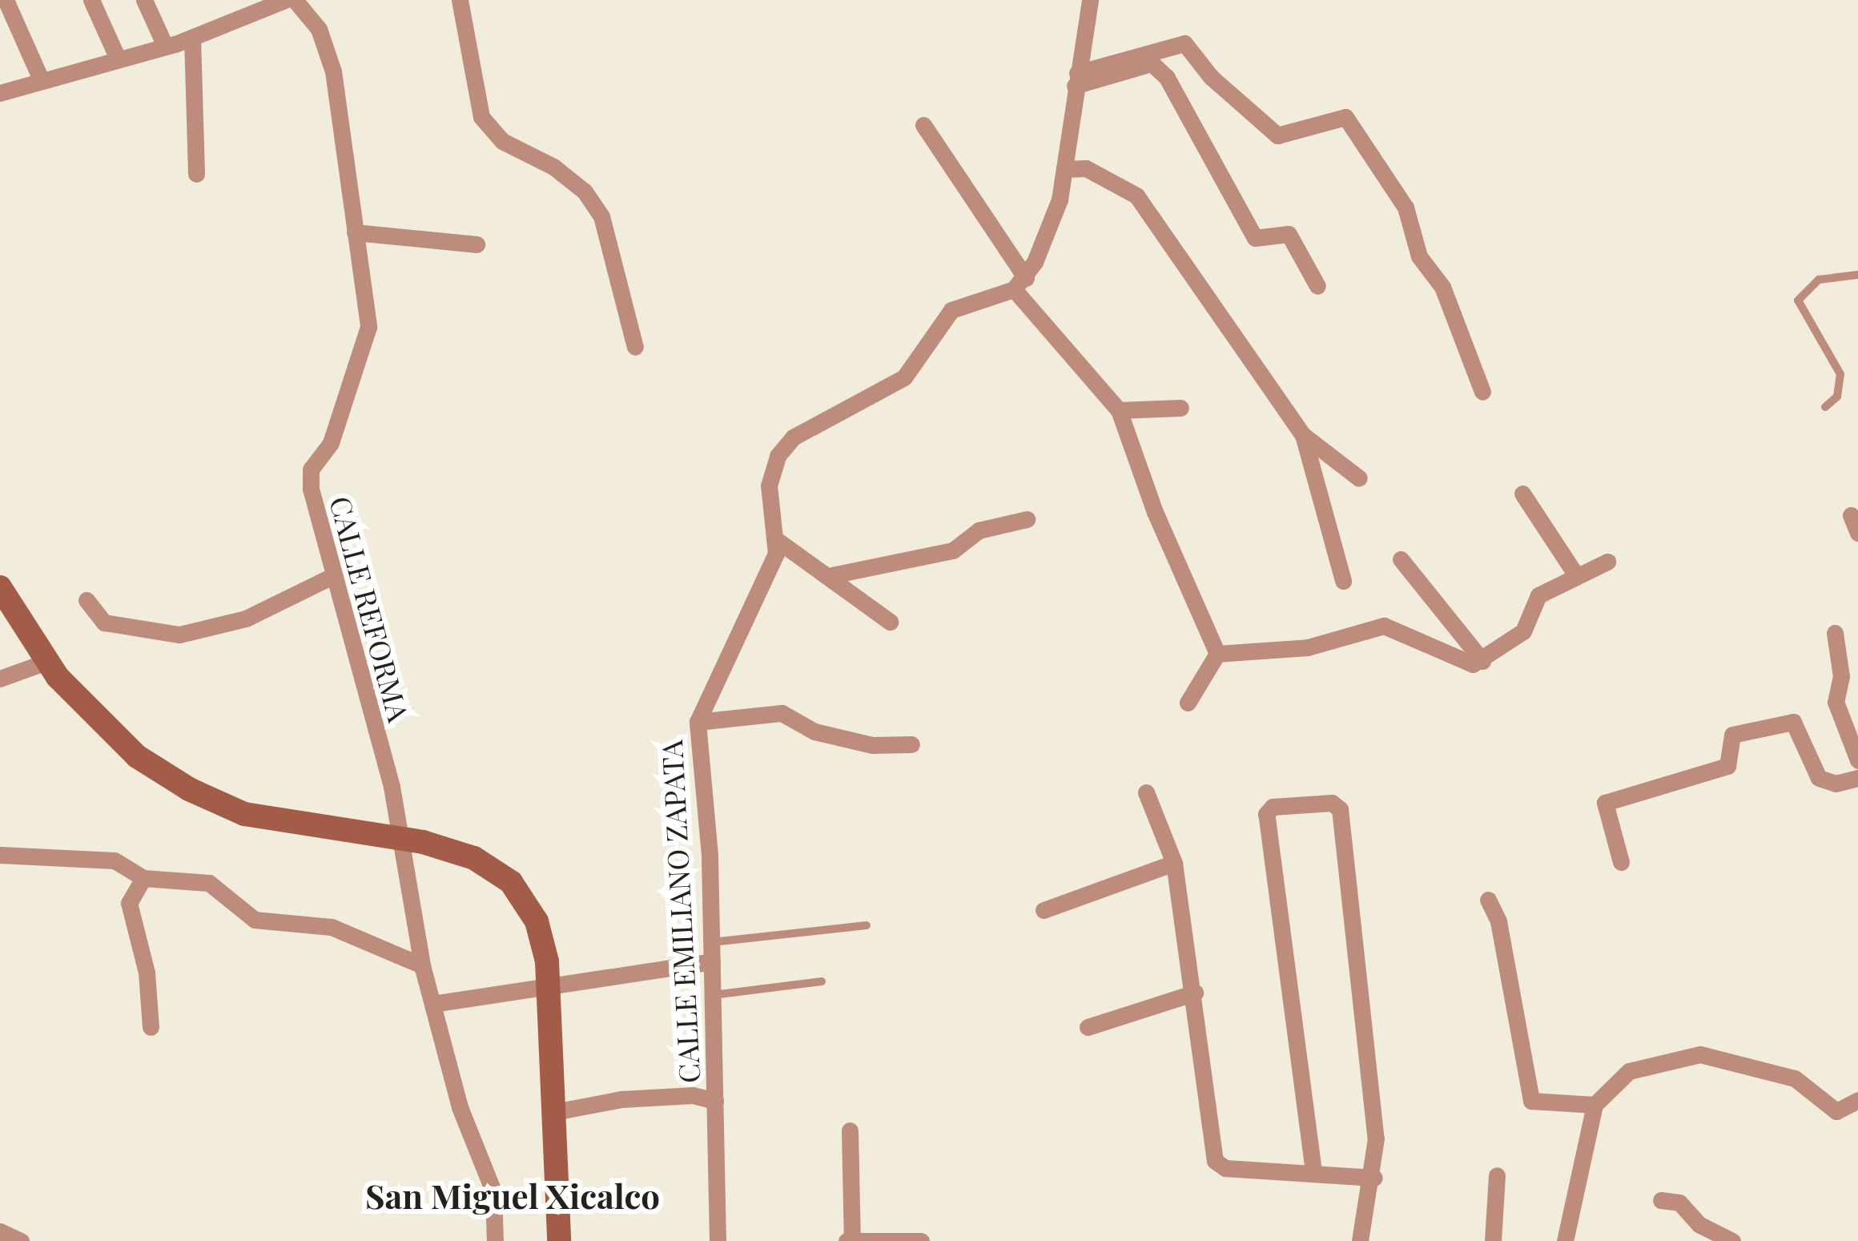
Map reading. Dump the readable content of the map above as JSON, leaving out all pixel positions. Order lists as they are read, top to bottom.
{
  "streets": {
    "street": ["CALLE REFORMA", "CALLE EMILIANO ZAPATA"]
  },
  "districts": ["San Miguel Xicalco"]
}
